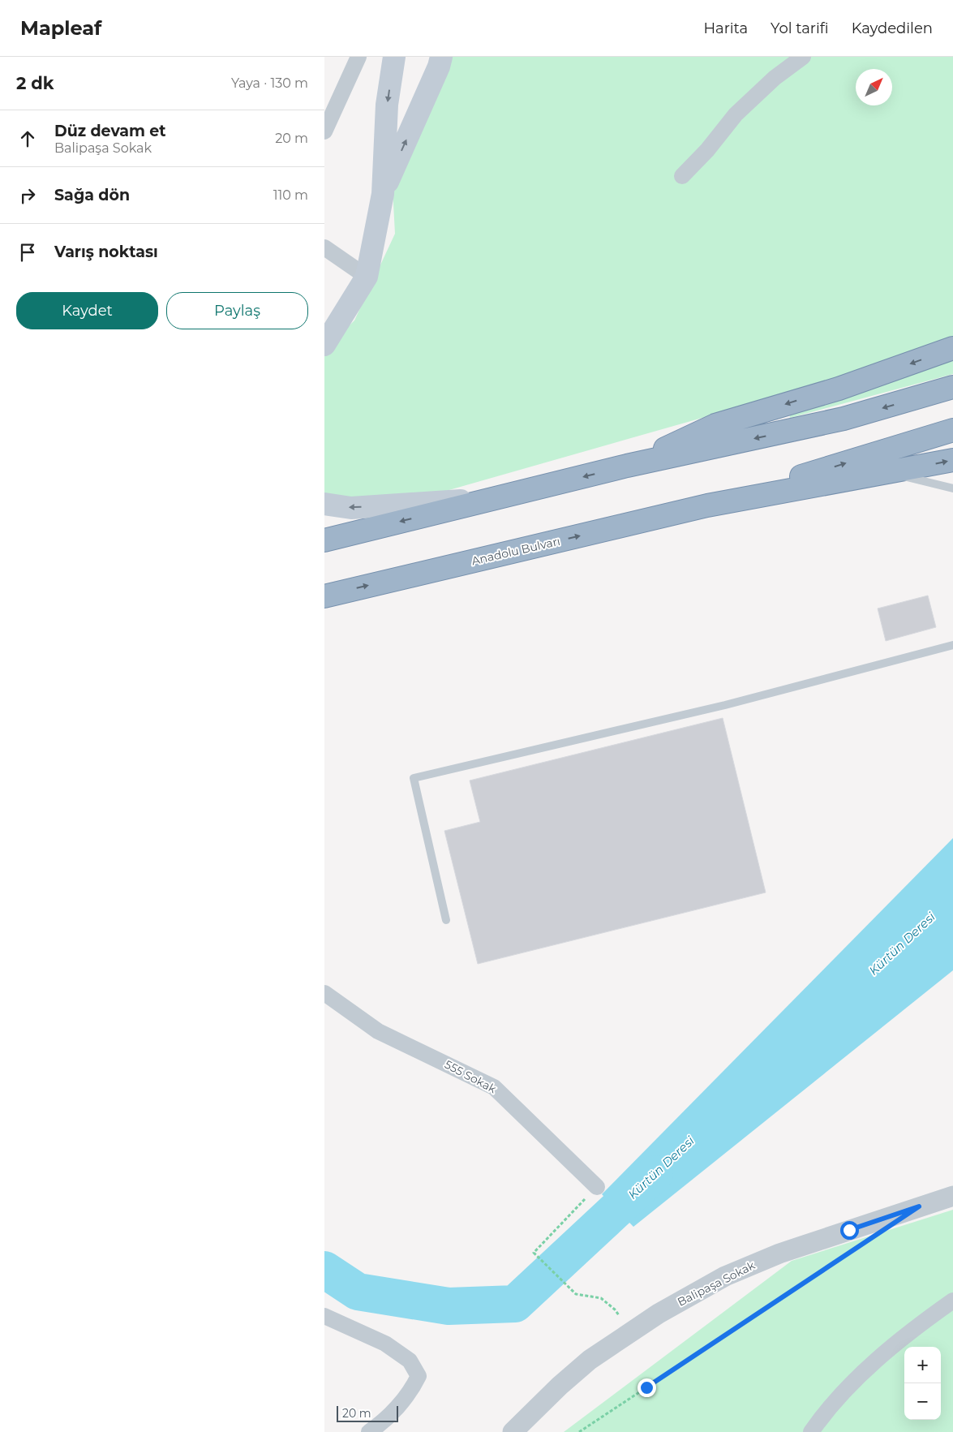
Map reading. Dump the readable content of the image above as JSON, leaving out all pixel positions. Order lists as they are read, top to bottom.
{
  "streets": {
    "highway": ["Anadolu Bulvarı"],
    "street": ["555 Sokak", "Balipaşa Sokak"]
  },
  "water": ["Kürtün Deresi"],
  "scale_bar": "20 m",
  "north": "top right",
  "page": {
    "header": "Mapleaf",
    "nav": ["Harita", "Yol tarifi", "Kaydedilen"],
    "heading": ["2 dk", "Yaya · 130 m"],
    "list": [
      ["Düz devam et", "Balipaşa Sokak", "20 m"],
      ["Sağa dön", "110 m"],
      "Varış noktası"
    ],
    "buttons": ["Kaydet", "Paylaş"],
    "map_buttons": ["+", "−"],
    "scale": "20 m"
  }
}
